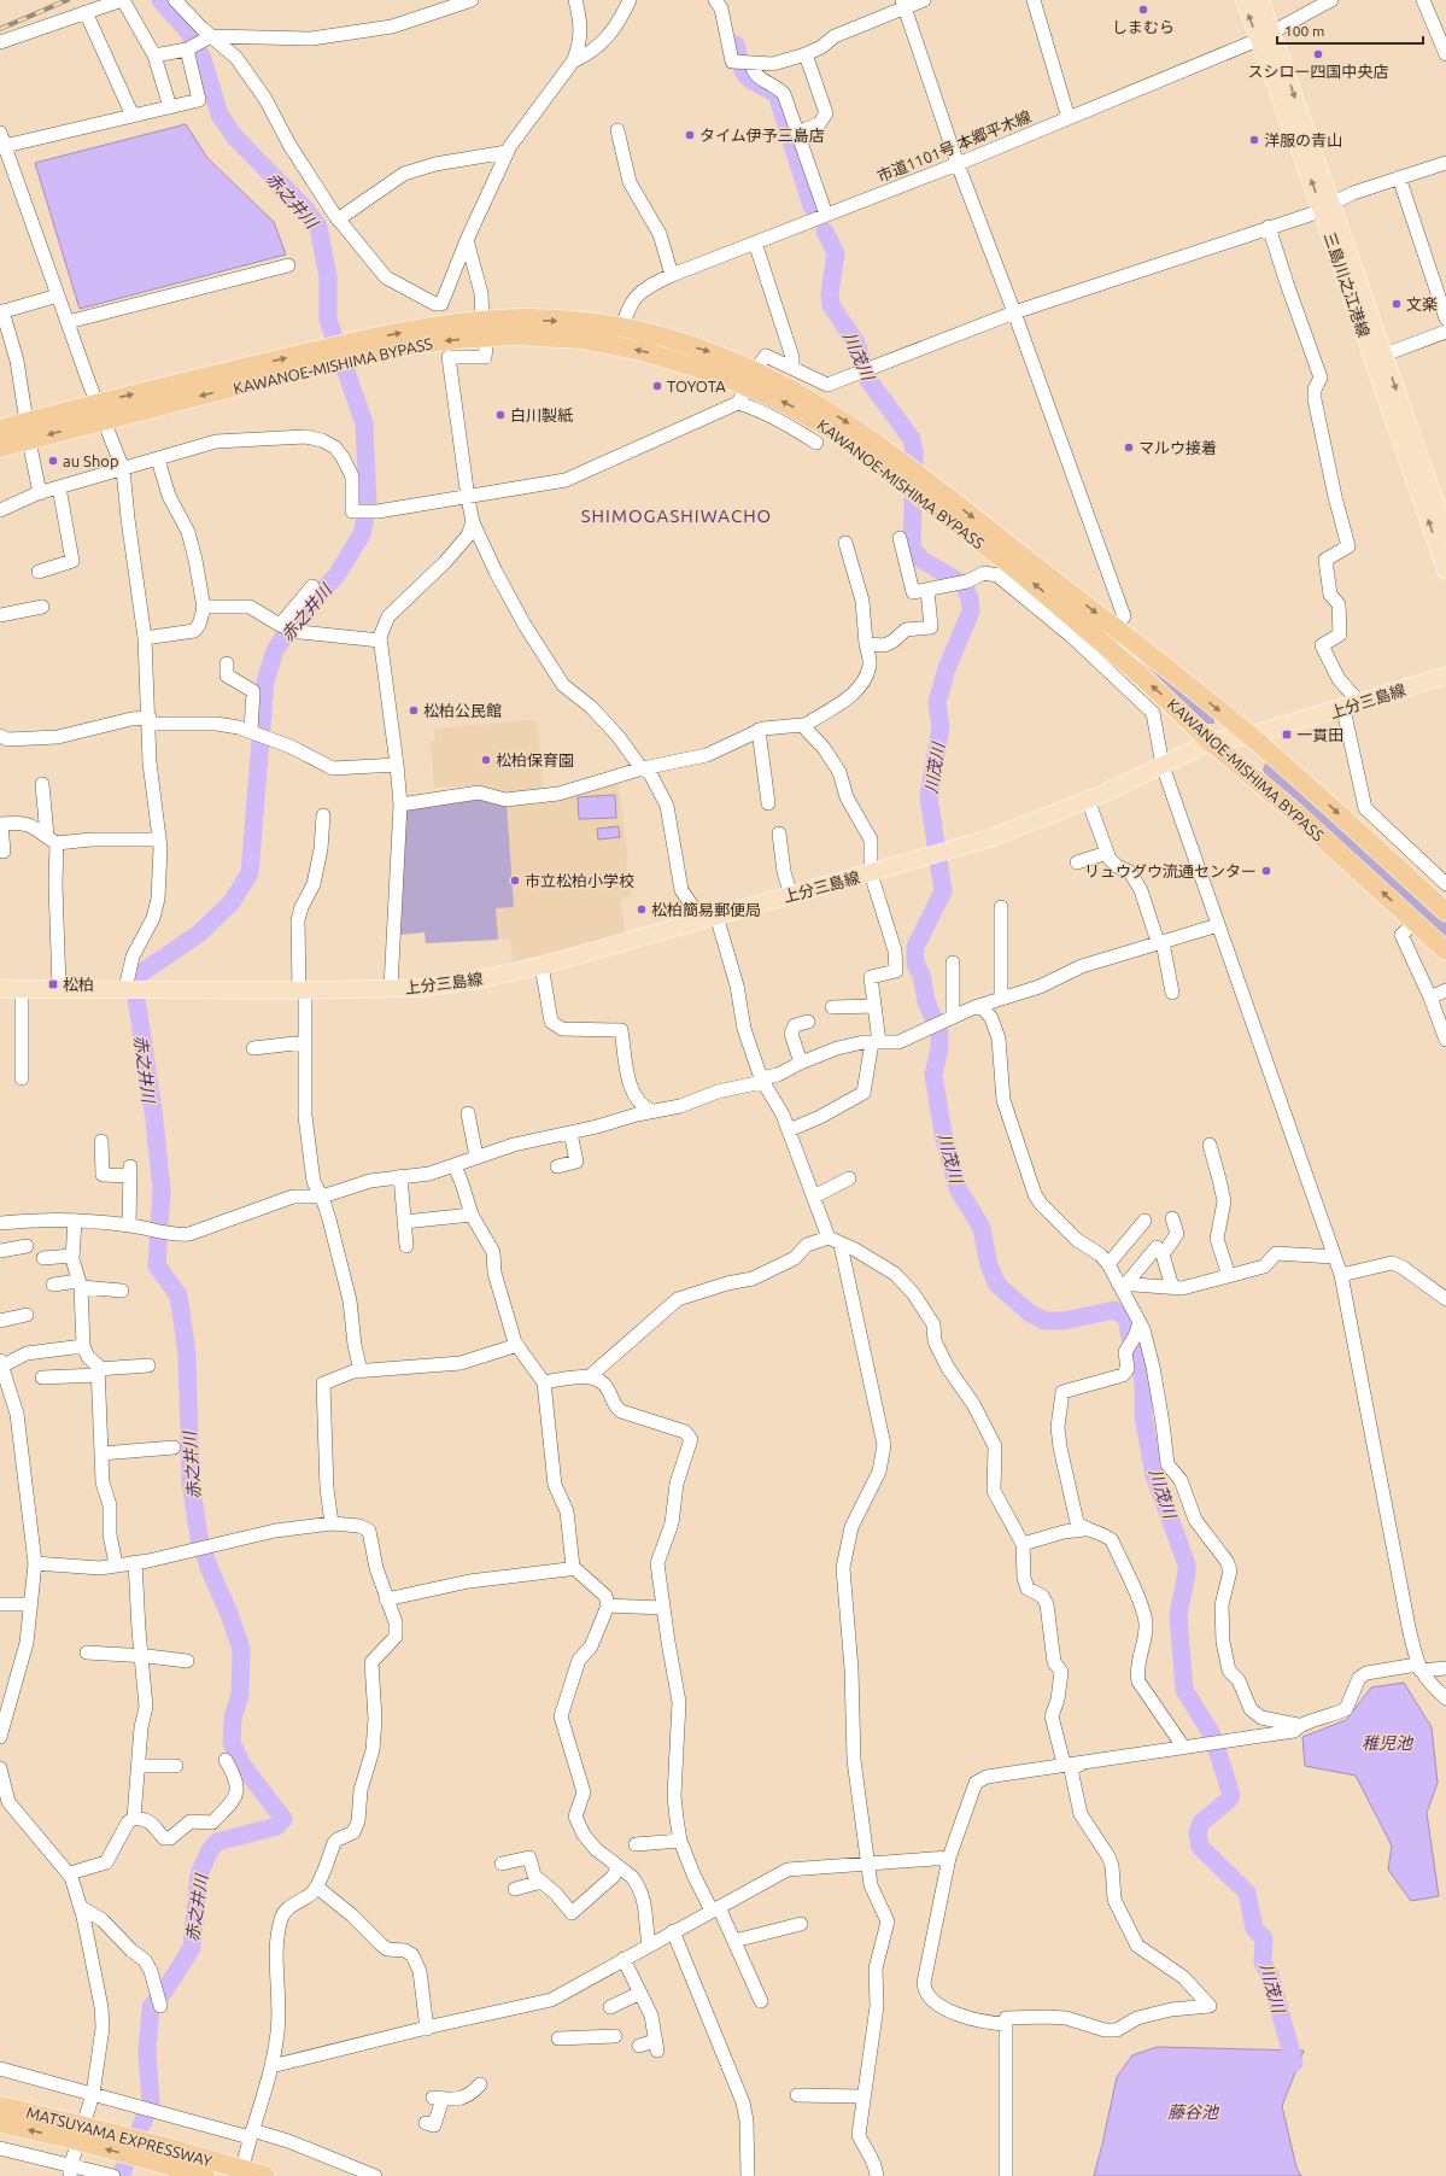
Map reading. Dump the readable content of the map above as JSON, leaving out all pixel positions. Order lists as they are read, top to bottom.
{
  "streets": {
    "highway": ["KAWANOE-MISHIMA BYPASS", "MATSUYAMA EXPRESSWAY"],
    "main road": ["三島川之江港線", "上分三島線"],
    "street": ["市道1101号 本郷平木線"]
  },
  "crossings": [
    ["市道1101号 本郷平木線", "三島川之江港線"],
    ["市道1101号 本郷平木線", "KAWANOE-MISHIMA BYPASS"],
    ["KAWANOE-MISHIMA BYPASS", "上分三島線"]
  ],
  "districts": ["SHIMOGASHIWACHO"],
  "water": [
    "赤之井川",
    "川茂川",
    "稚児池",
    "藤谷池"
  ],
  "places": {
    "other": [
      "しまむら",
      "スシロー四国中央店",
      "タイム伊予三島店",
      "洋服の青山",
      "文楽",
      "TOYOTA",
      "白川製紙",
      "マルウ接着",
      "au Shop",
      "松柏公民館",
      "松柏保育園",
      "リュウグウ流通センター",
      "市立松柏小学校",
      "松柏簡易郵便局"
    ],
    "transit": ["一貫田", "松柏"]
  },
  "scale_bar": "100 m"
}
